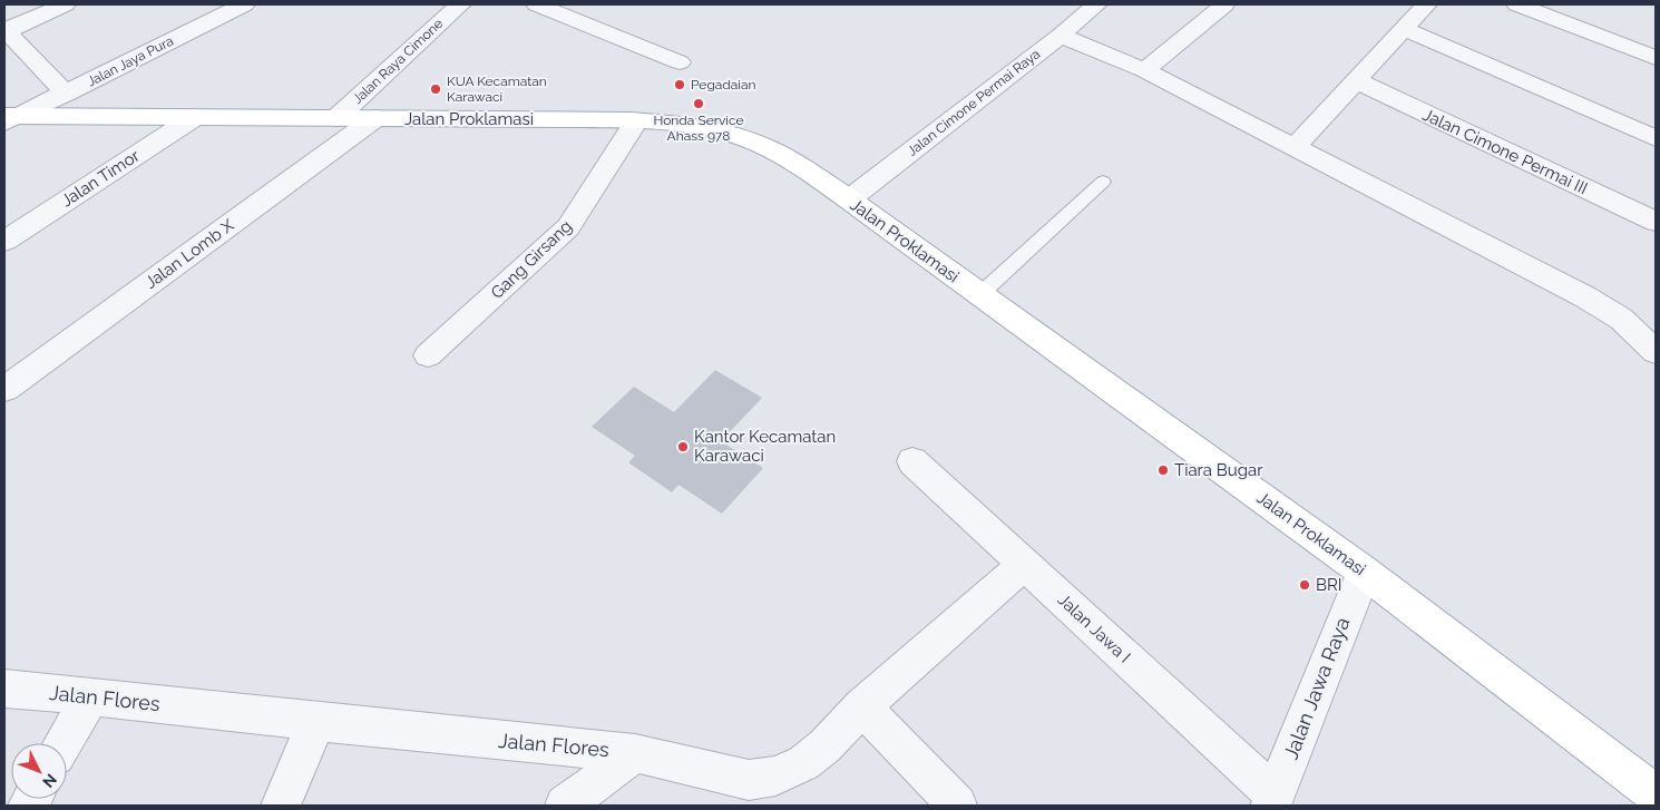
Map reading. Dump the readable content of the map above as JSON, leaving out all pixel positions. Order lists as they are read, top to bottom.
{
  "streets": {
    "main road": ["Jalan Proklamasi"],
    "street": [
      "Jalan Jaya Pura",
      "Jalan Raya Cimone",
      "Jalan Cimone Permai Raya",
      "Jalan Cimone Permai III",
      "Jalan Timor",
      "Jalan Lomb X",
      "Gang Girsang",
      "Jalan Jawa I",
      "Jalan Jawa Raya",
      "Jalan Flores"
    ]
  },
  "crossings": [
    ["Jalan Jaya Pura", "Jalan Proklamasi"],
    ["Jalan Raya Cimone", "Jalan Proklamasi"],
    ["Jalan Cimone Permai Raya", "Jalan Proklamasi"],
    ["Jalan Proklamasi", "Jalan Timor"],
    ["Jalan Proklamasi", "Jalan Lomb X"],
    ["Jalan Proklamasi", "Gang Girsang"],
    ["Jalan Proklamasi", "Jalan Jawa Raya"],
    ["Jalan Jawa I", "Jalan Jawa Raya"],
    ["Jalan Jawa I", "Jalan Flores"]
  ],
  "places": [
    "Pegadaian",
    "KUA Kecamatan Karawaci",
    "Honda Service Ahass 978",
    "Kantor Kecamatan Karawaci",
    "Tiara Bugar",
    "BRI"
  ],
  "north": "bottom right"
}
